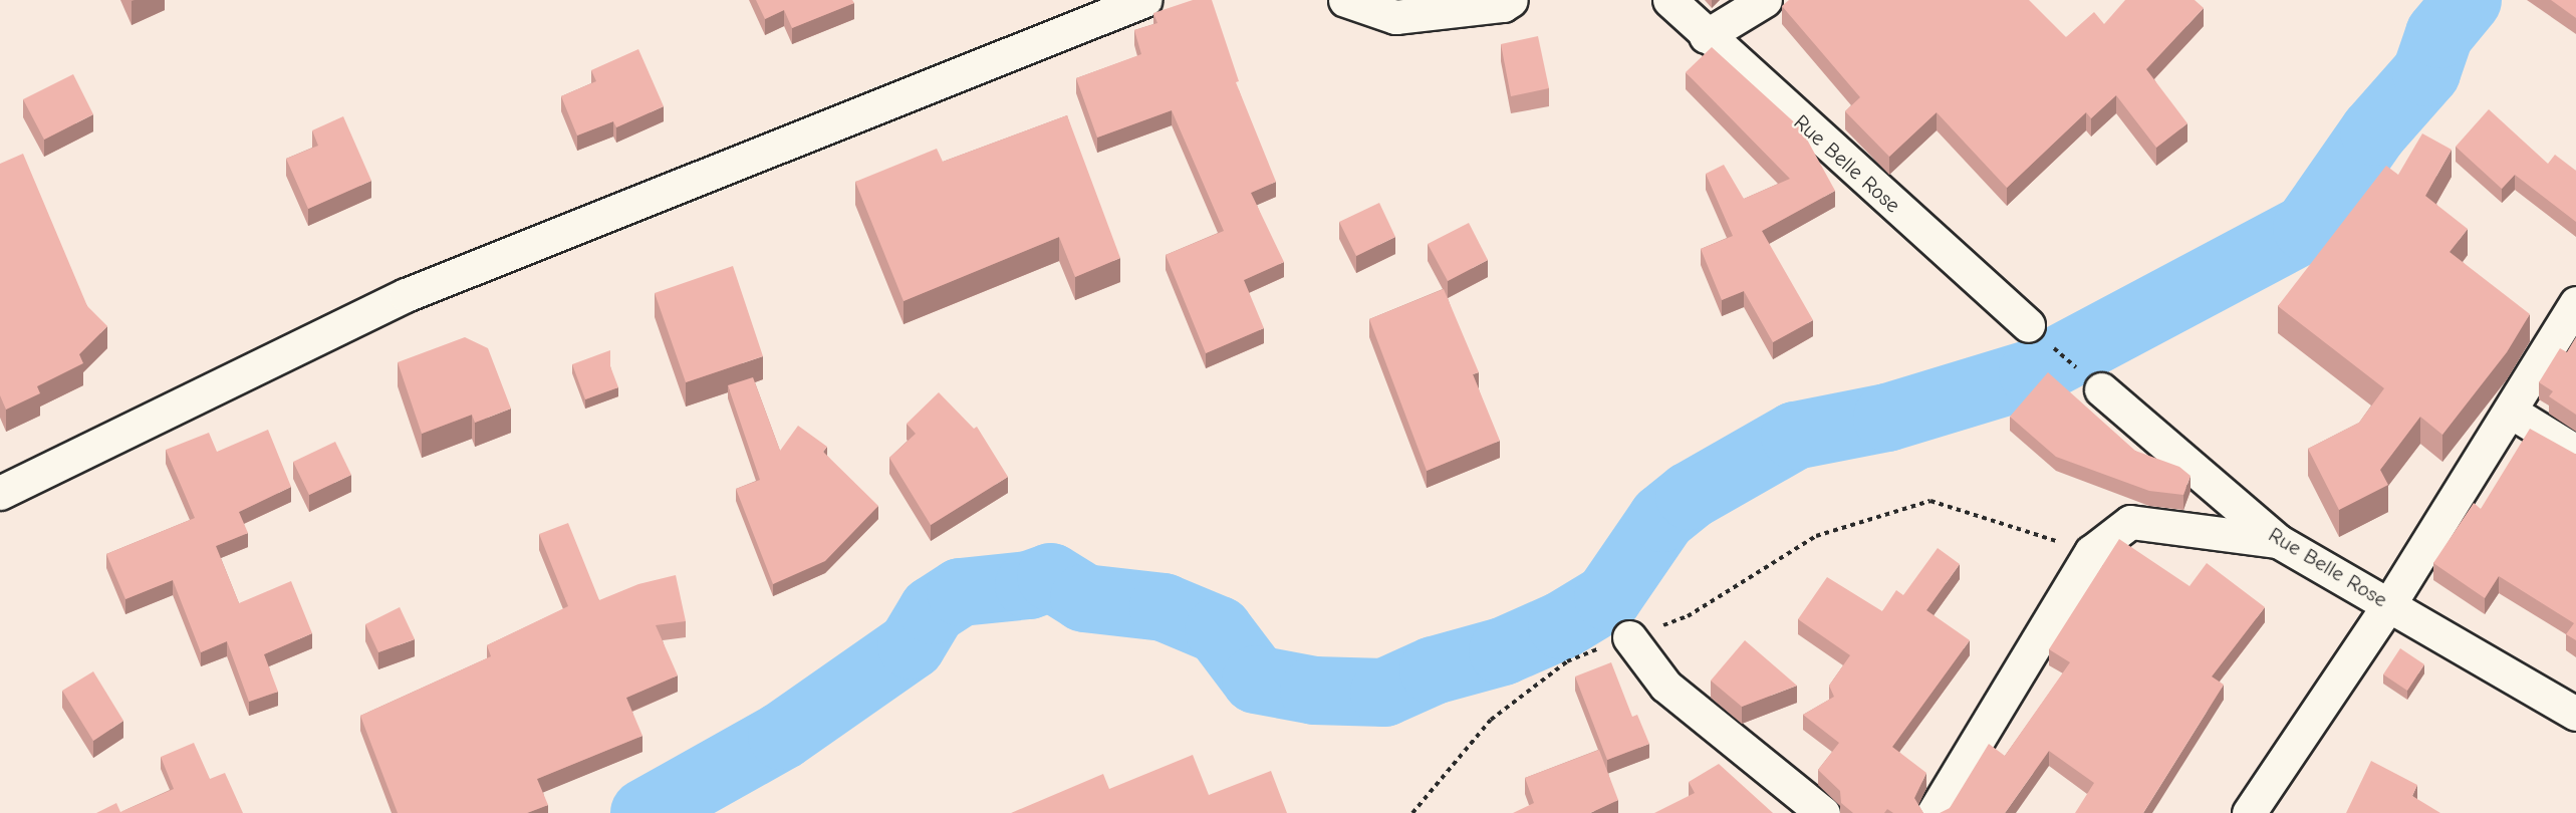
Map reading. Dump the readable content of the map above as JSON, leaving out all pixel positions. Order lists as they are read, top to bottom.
{
  "streets": {
    "street": ["Rue Belle Rose"]
  }
}
